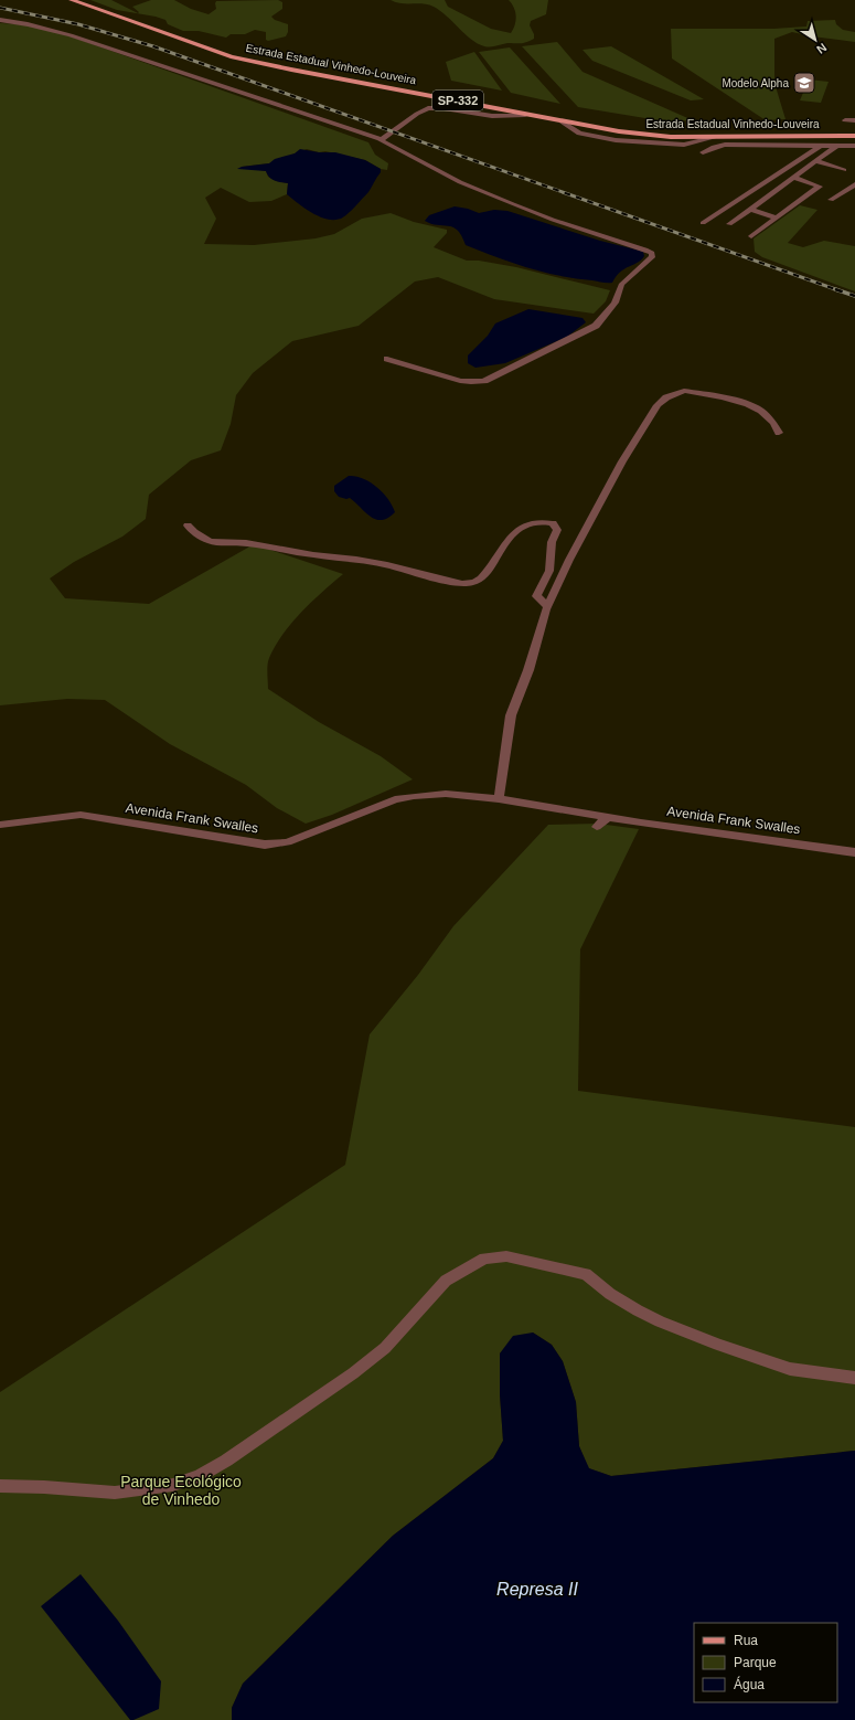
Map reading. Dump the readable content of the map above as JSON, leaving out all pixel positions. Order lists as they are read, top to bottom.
{
  "streets": {
    "main road": ["Estrada Estadual Vinhedo-Louveira", "SP-332"],
    "street": ["Avenida Frank Swalles"]
  },
  "water": ["Represa II"],
  "parks": ["Parque Ecológico de Vinhedo"],
  "places": {
    "school or university": ["Modelo Alpha"]
  },
  "legend": ["Rua", "Parque", "Água"],
  "north": "bottom right"
}
